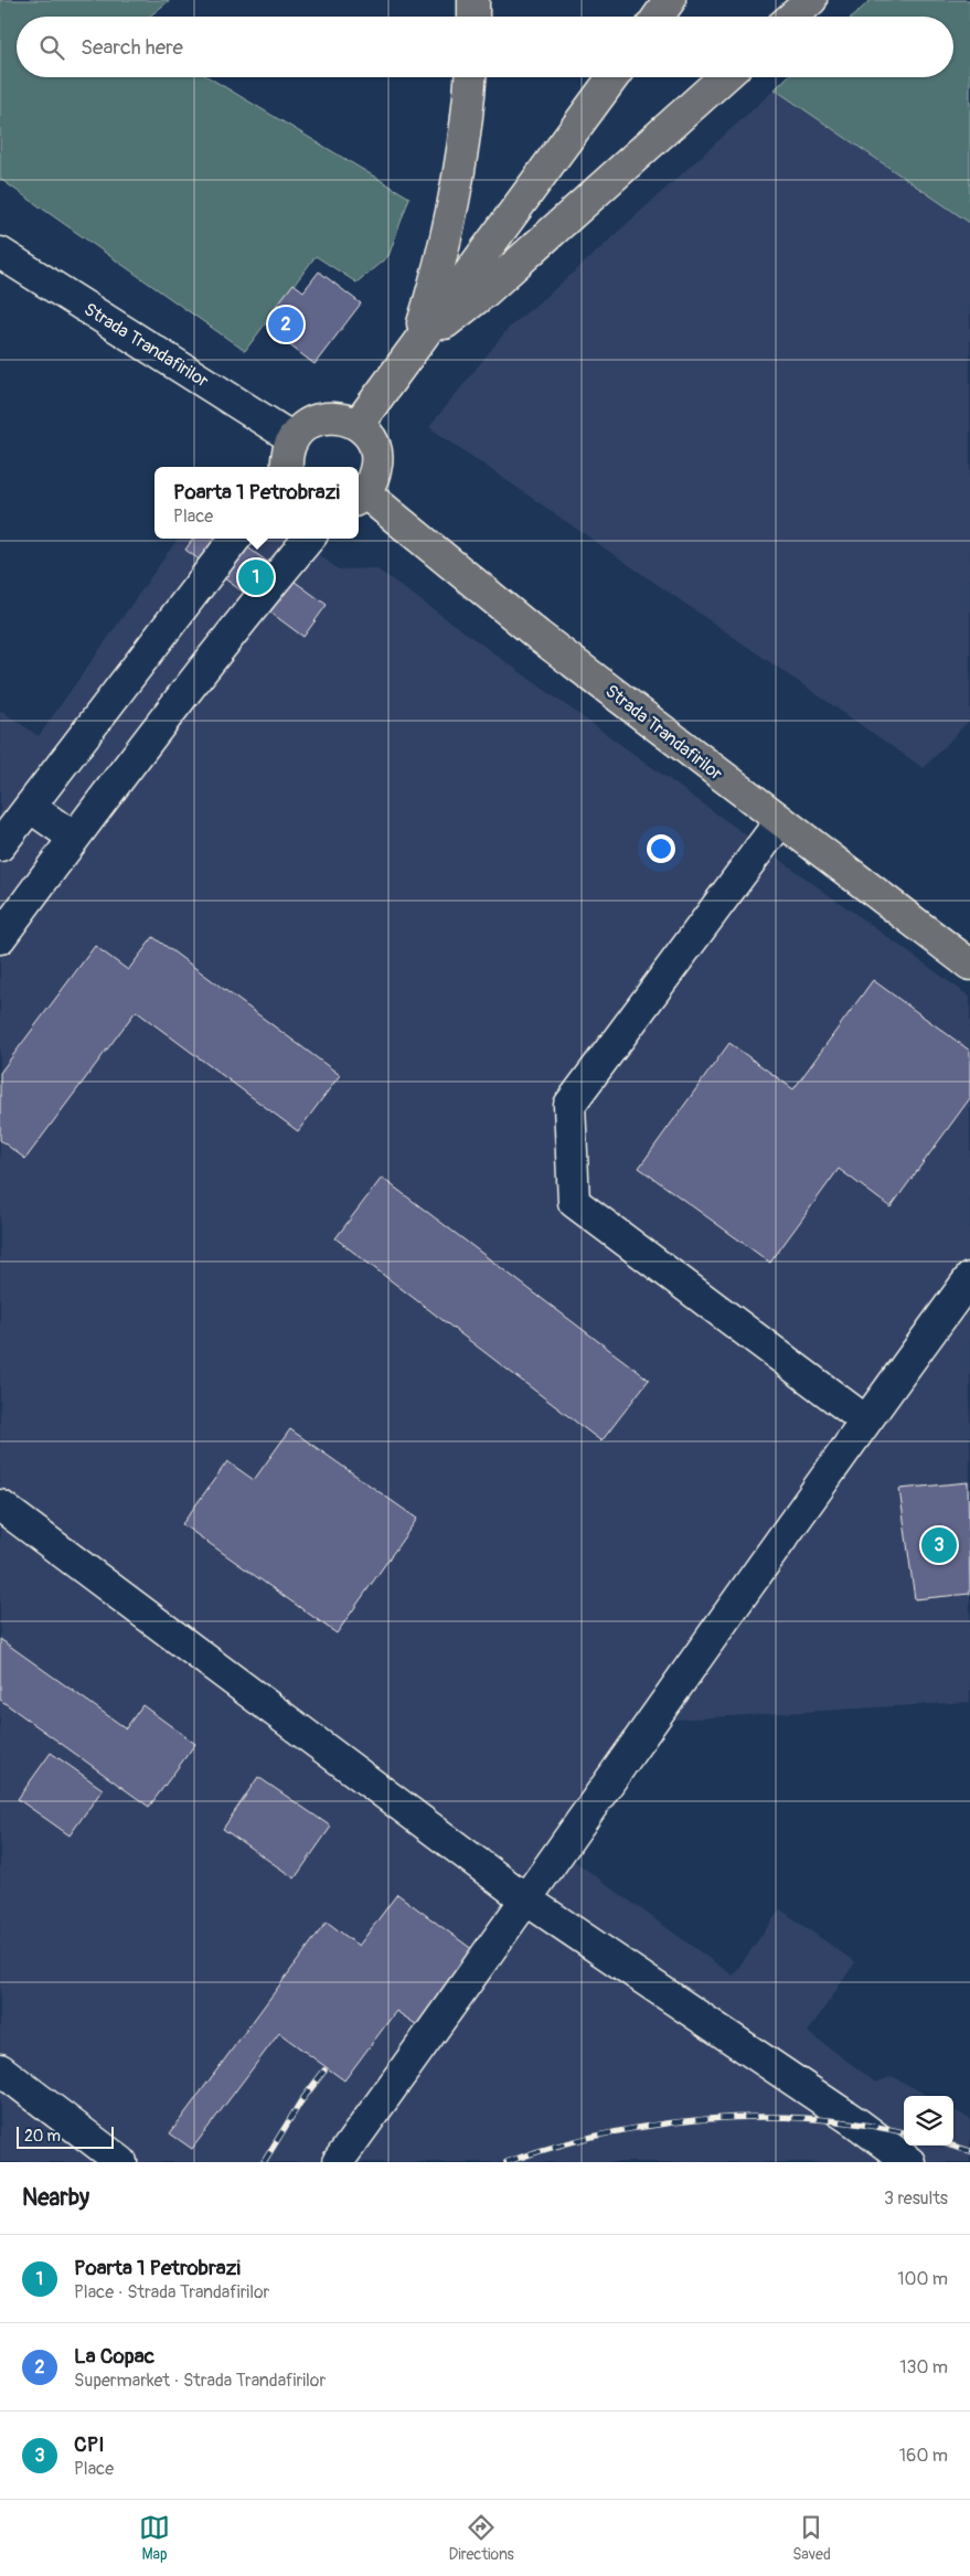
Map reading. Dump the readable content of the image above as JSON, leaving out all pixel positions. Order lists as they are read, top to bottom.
{
  "streets": {
    "main road": ["Strada Trandafirilor"]
  },
  "scale_bar": "20 m",
  "page": {
    "search": "Search here",
    "pins": ["2", "1", "3"],
    "popup": ["Poarta 1 Petrobrazi", "Place"],
    "scale": "20 m",
    "heading": ["Nearby", "3 results"],
    "list": [
      {
        "mark": "1",
        "name": "Poarta 1 Petrobrazi",
        "note": "Place · Strada Trandafirilor",
        "value": "100 m"
      },
      {
        "mark": "2",
        "name": "La Copac",
        "note": "Supermarket · Strada Trandafirilor",
        "value": "130 m"
      },
      {
        "mark": "3",
        "name": "CPI",
        "note": "Place",
        "value": "160 m"
      }
    ],
    "nav": ["Map", "Directions", "Saved"]
  }
}
